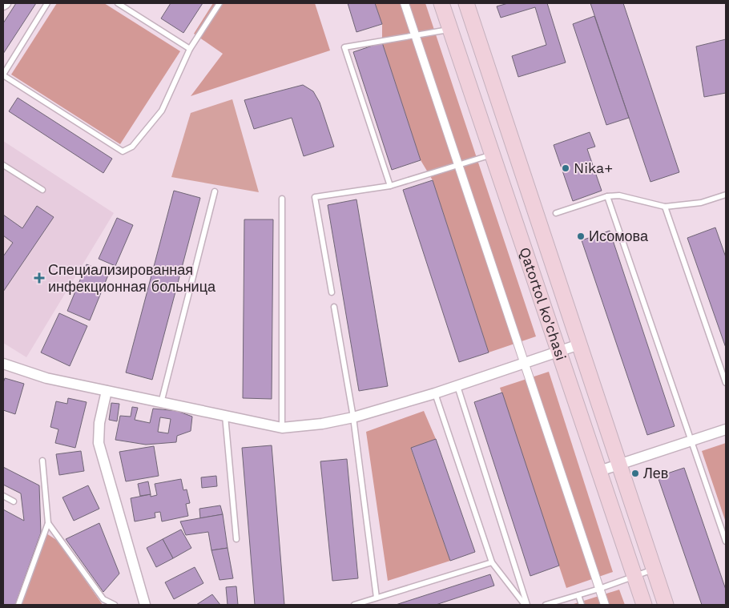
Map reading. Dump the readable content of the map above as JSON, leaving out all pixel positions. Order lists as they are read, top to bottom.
{
  "streets": {
    "main road": ["Qatortol ko'chasi"]
  },
  "places": {
    "other": ["Nika+", "Исомова", "Лев"],
    "health": ["Специализированная инфекционная больница"]
  }
}
